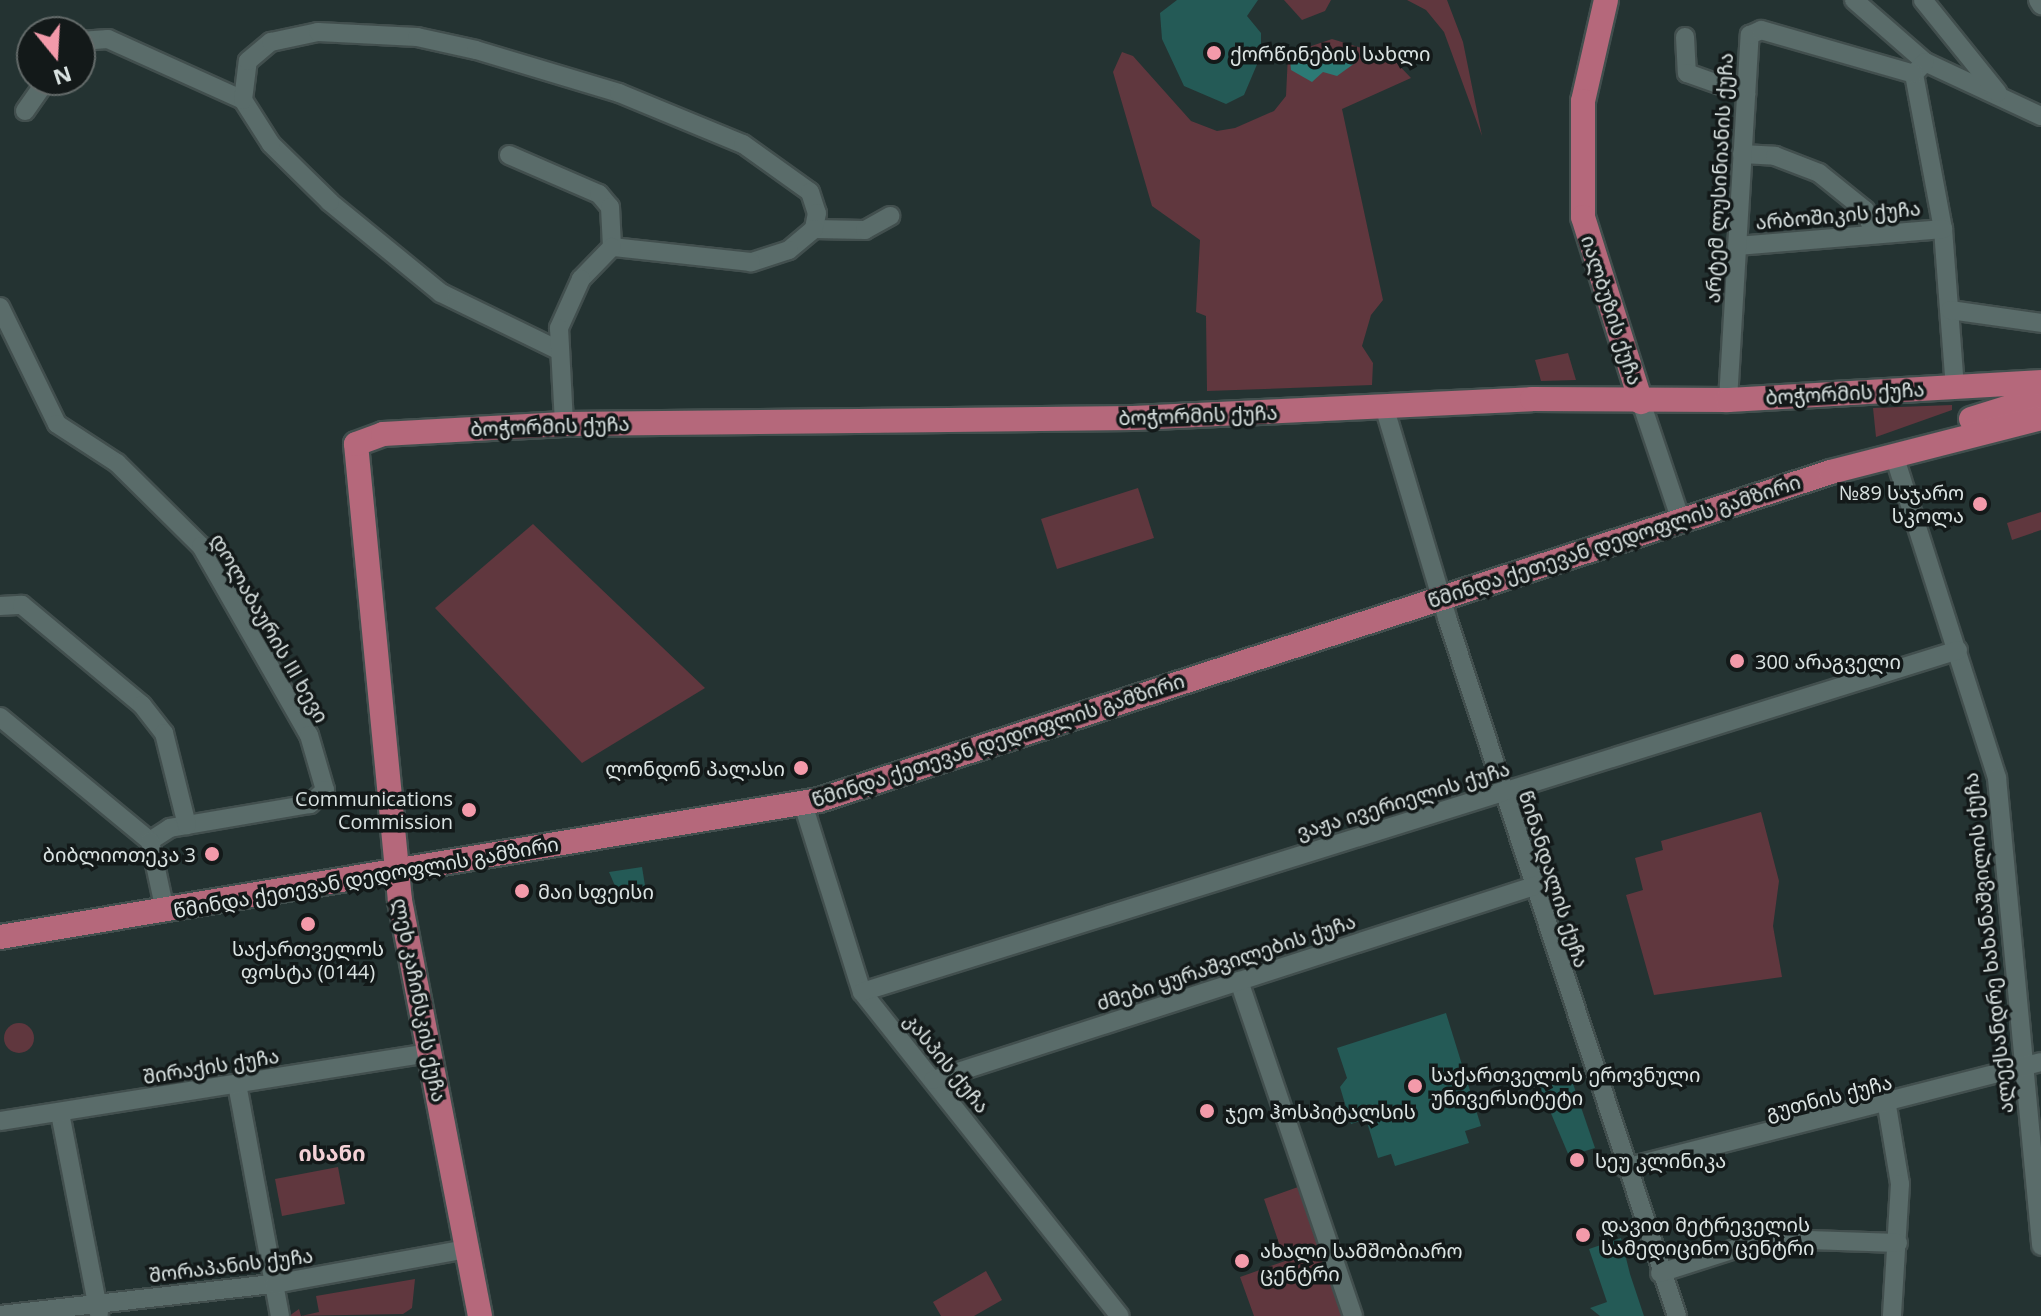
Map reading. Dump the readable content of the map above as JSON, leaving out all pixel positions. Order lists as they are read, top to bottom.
{
  "streets": {
    "main road": [
      "იალბუზის ქუჩა",
      "ბოჭორმის ქუჩა",
      "წმინდა ქეთევან დედოფლის გამზირი",
      "ლეხ კაჩინსკის ქუჩა"
    ],
    "street": [
      "არტემ ლუსინიანის ქუჩა",
      "არბოშიკის ქუჩა",
      "დოლაბაურის III ხევი",
      "ვაჟა ივერიელის ქუჩა",
      "წინანდალის ქუჩა",
      "ალექსანდრე ხახანაშვილის ქუჩა",
      "ძმები ყურაშვილების ქუჩა",
      "კასპის ქუჩა",
      "შირაქის ქუჩა",
      "გუთნის ქუჩა",
      "შორაპანის ქუჩა"
    ]
  },
  "crossings": [
    ["არტემ ლუსინიანის ქუჩა", "არბოშიკის ქუჩა"],
    ["არტემ ლუსინიანის ქუჩა", "ბოჭორმის ქუჩა"],
    ["იალბუზის ქუჩა", "ბოჭორმის ქუჩა"],
    ["იალბუზის ქუჩა", "წმინდა ქეთევან დედოფლის გამზირი"],
    ["ბოჭორმის ქუჩა", "წინანდალის ქუჩა"],
    ["ბოჭორმის ქუჩა", "ლეხ კაჩინსკის ქუჩა"],
    ["წმინდა ქეთევან დედოფლის გამზირი", "წინანდალის ქუჩა"],
    ["წმინდა ქეთევან დედოფლის გამზირი", "ალექსანდრე ხახანაშვილის ქუჩა"],
    ["წმინდა ქეთევან დედოფლის გამზირი", "ლეხ კაჩინსკის ქუჩა"],
    ["წმინდა ქეთევან დედოფლის გამზირი", "კასპის ქუჩა"],
    ["ვაჟა ივერიელის ქუჩა", "წინანდალის ქუჩა"],
    ["ვაჟა ივერიელის ქუჩა", "ალექსანდრე ხახანაშვილის ქუჩა"],
    ["ვაჟა ივერიელის ქუჩა", "კასპის ქუჩა"],
    ["წინანდალის ქუჩა", "ძმები ყურაშვილების ქუჩა"],
    ["წინანდალის ქუჩა", "გუთნის ქუჩა"],
    ["ალექსანდრე ხახანაშვილის ქუჩა", "გუთნის ქუჩა"],
    ["ძმები ყურაშვილების ქუჩა", "კასპის ქუჩა"],
    ["ლეხ კაჩინსკის ქუჩა", "შირაქის ქუჩა"],
    ["ლეხ კაჩინსკის ქუჩა", "შორაპანის ქუჩა"]
  ],
  "districts": ["ისანი"],
  "places": [
    "ქორწინების სახლი",
    "№89 საჯარო სკოლა",
    "300 არაგველი",
    "ლონდონ პალასი",
    "Communications Commission",
    "ბიბლიოთეკა 3",
    "მაი სფეისი",
    "საქართველოს ფოსტა (0144)",
    "საქართველოს ეროვნული უნივერსიტეტი",
    "ჯეო ჰოსპიტალსის",
    "სეუ კლინიკა",
    "დავით მეტრეველის სამედიცინო ცენტრი",
    "ახალი სამშობიარო ცენტრი"
  ],
  "north": "bottom"
}
